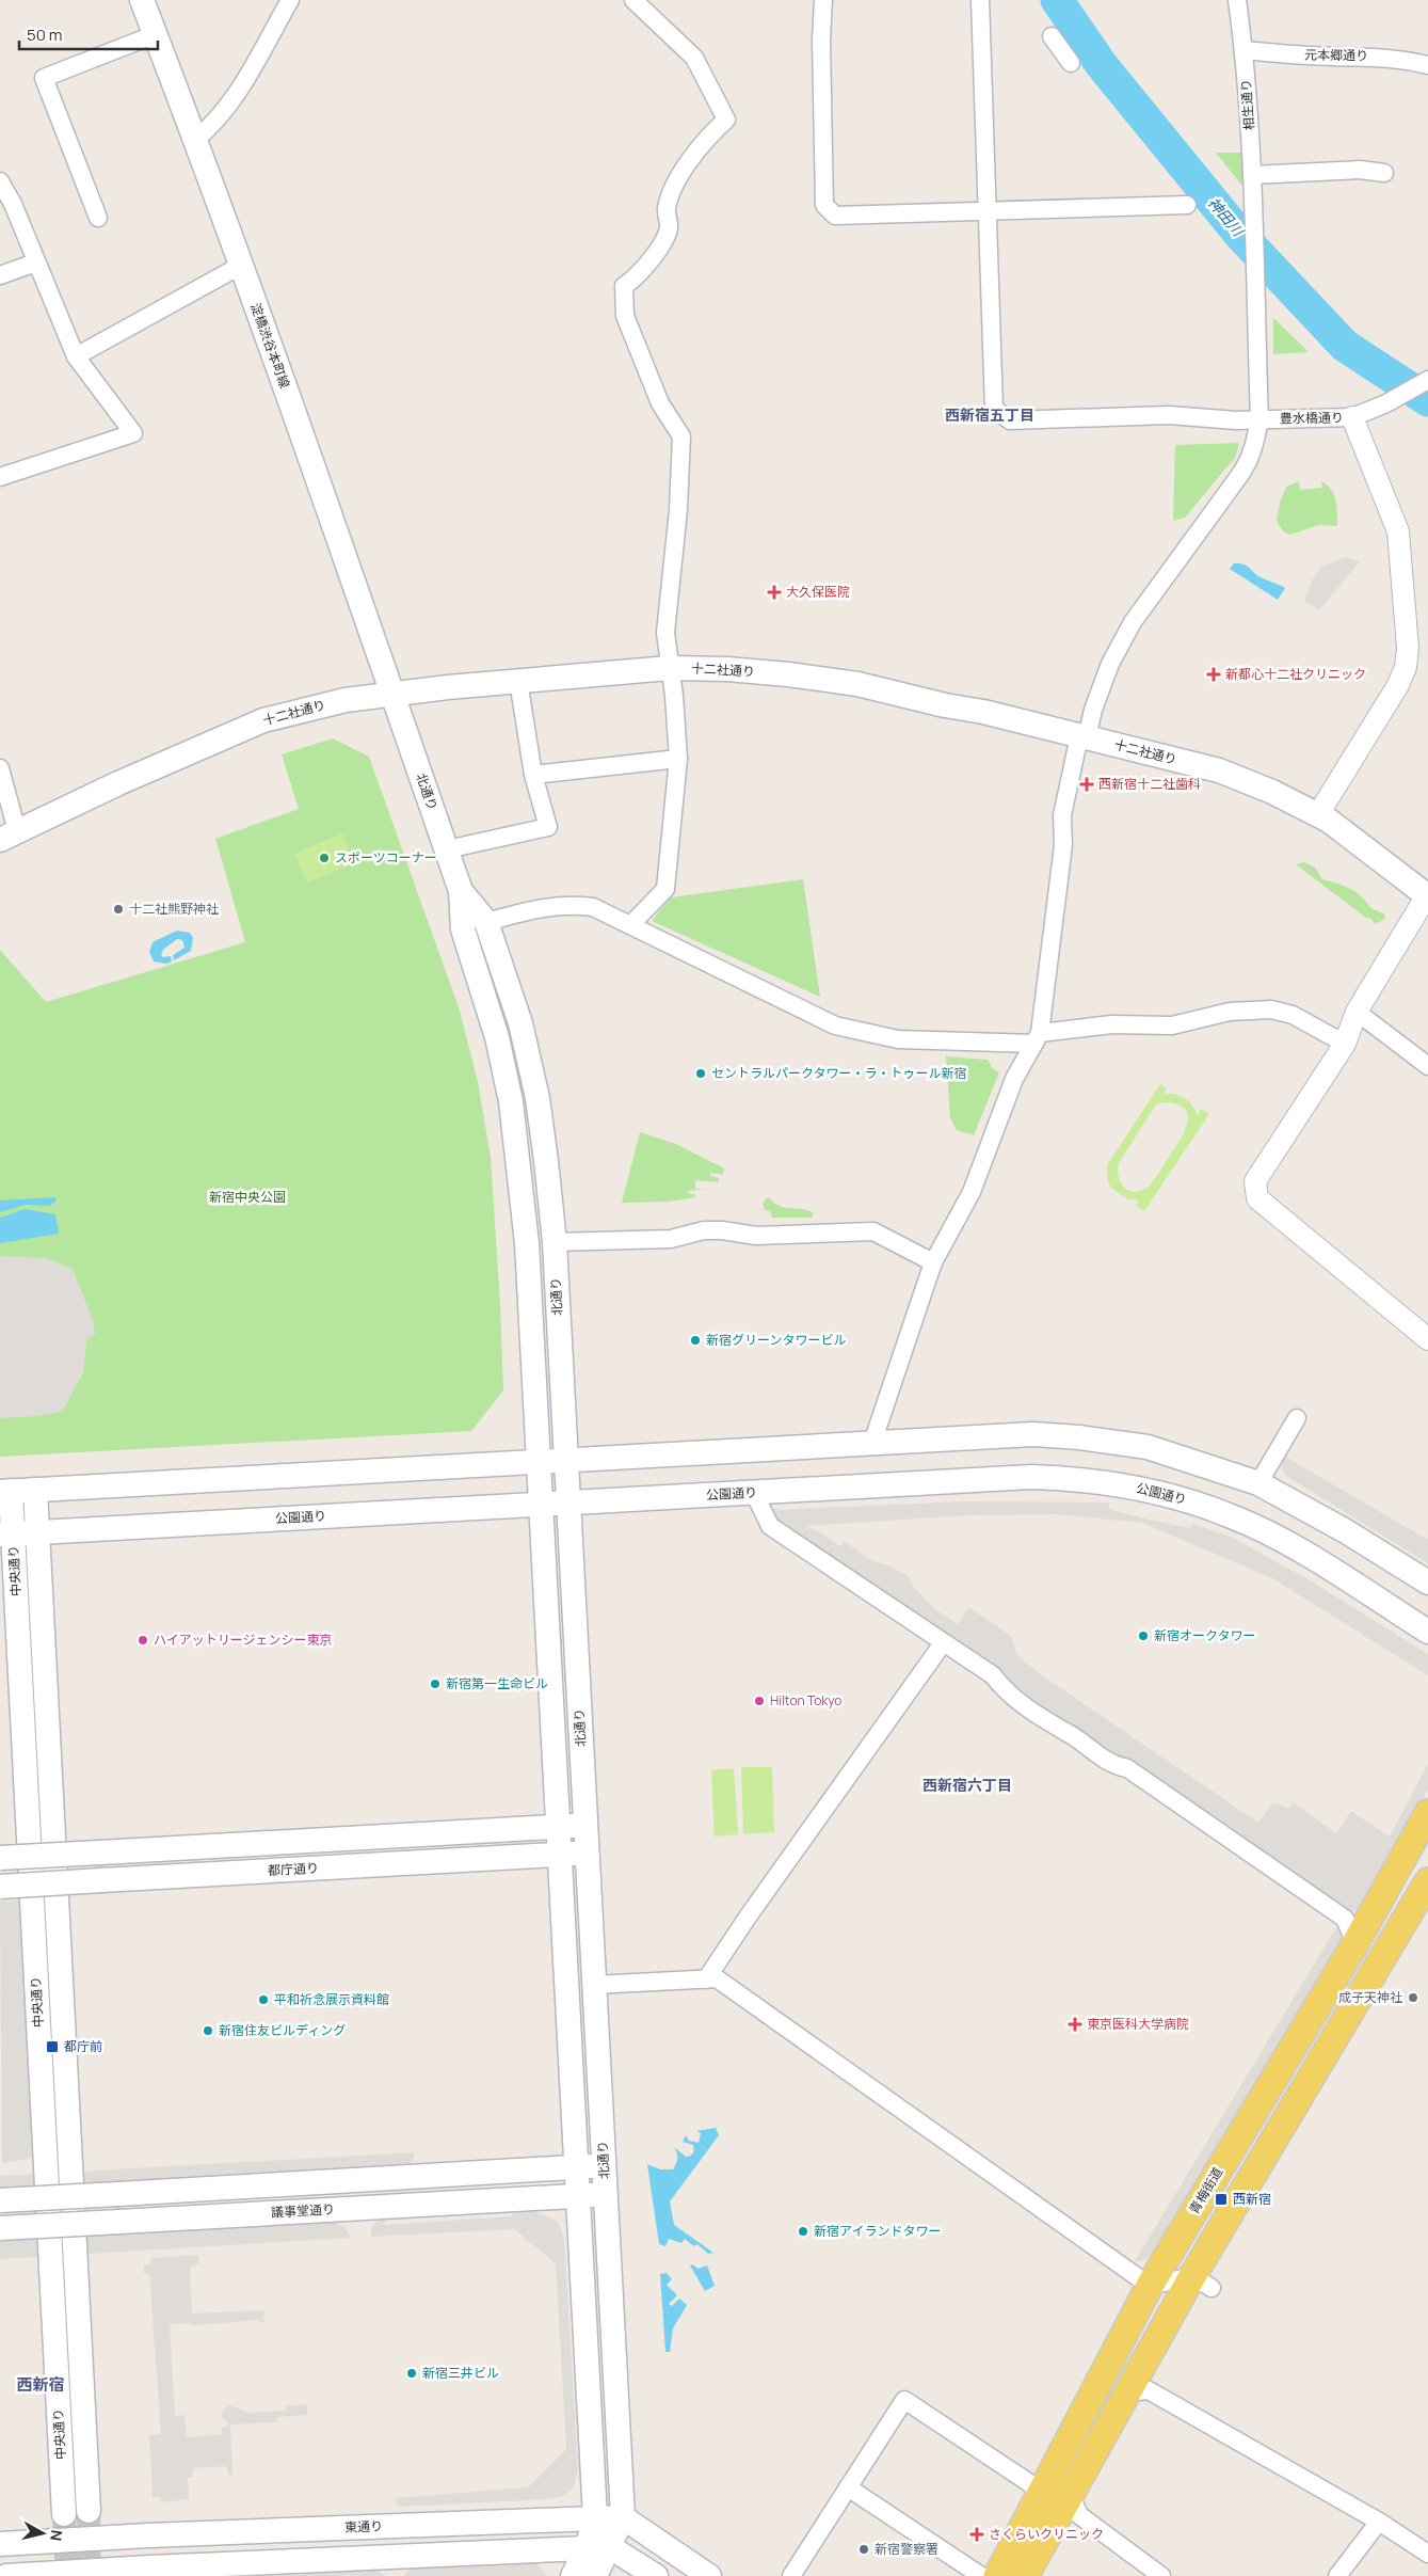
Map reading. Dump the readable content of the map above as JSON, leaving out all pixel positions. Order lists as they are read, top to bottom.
{
  "streets": {
    "main road": [
      "淀橋渋谷本町線",
      "十二社通り",
      "北通り",
      "公園通り",
      "中央通り",
      "都庁通り",
      "青梅街道",
      "議事堂通り",
      "東通り"
    ],
    "street": ["元本郷通り", "相生通り", "豊水橋通り"]
  },
  "crossings": [
    ["元本郷通り", "相生通り"],
    ["相生通り", "豊水橋通り"],
    ["淀橋渋谷本町線", "十二社通り"],
    ["淀橋渋谷本町線", "北通り"],
    ["十二社通り", "北通り"],
    ["北通り", "公園通り"],
    ["北通り", "都庁通り"],
    ["北通り", "議事堂通り"],
    ["北通り", "東通り"],
    ["公園通り", "中央通り"]
  ],
  "districts": ["西新宿五丁目", "西新宿六丁目", "西新宿"],
  "water": ["神田川"],
  "parks": ["新宿中央公園"],
  "places": {
    "health": [
      "大久保医院",
      "新都心十二社クリニック",
      "西新宿十二社歯科",
      "東京医科大学病院",
      "さくらいクリニック"
    ],
    "other": [
      "スポーツコーナー",
      "十二社熊野神社",
      "セントラルパークタワー・ラ・トゥール新宿",
      "新宿グリーンタワービル",
      "新宿オークタワー",
      "ハイアットリージェンシー東京",
      "新宿第一生命ビル",
      "Hilton Tokyo",
      "成子天神社",
      "平和祈念展示資料館",
      "新宿住友ビルディング",
      "新宿アイランドタワー",
      "新宿三井ビル",
      "新宿警察署"
    ],
    "transit": ["都庁前", "西新宿"]
  },
  "scale_bar": "50 m",
  "north": "right"
}
